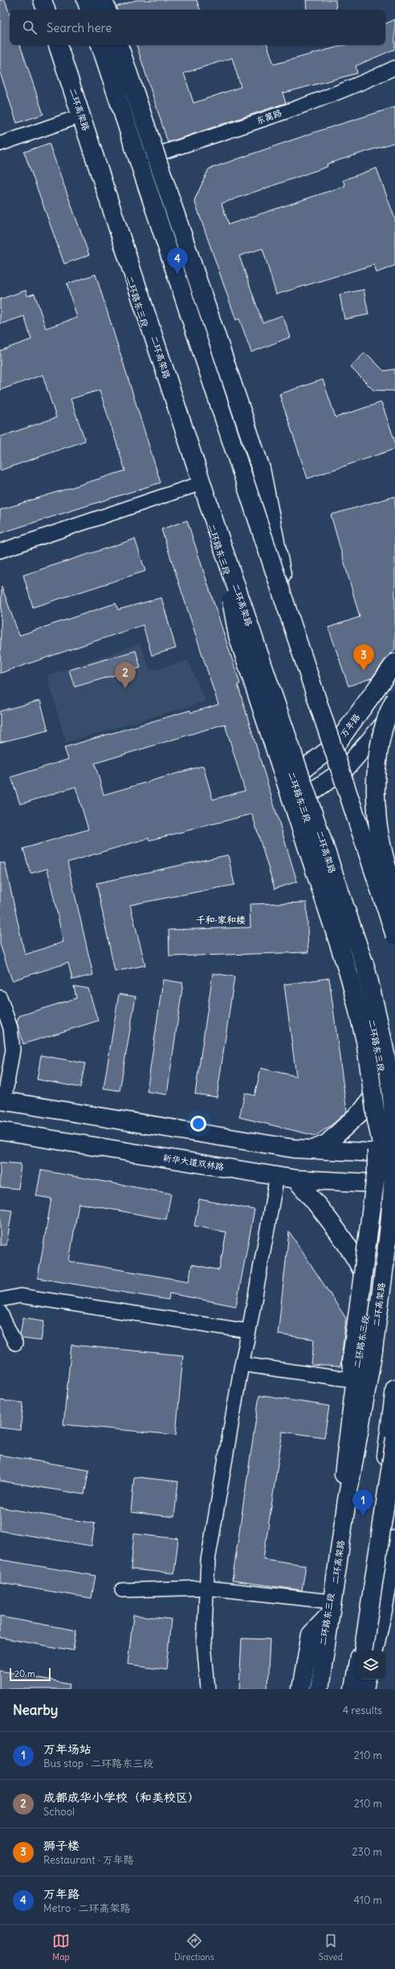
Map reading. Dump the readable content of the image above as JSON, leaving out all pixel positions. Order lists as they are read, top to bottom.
{
  "streets": {
    "main road": [
      "二环高架路",
      "二环路东三段",
      "万年路",
      "新华大道双林路"
    ],
    "street": ["东篱路"]
  },
  "crossings": [
    ["二环路东三段", "万年路"],
    ["二环路东三段", "新华大道双林路"]
  ],
  "districts": ["千和·家和楼"],
  "scale_bar": "20 m",
  "page": {
    "search": "Search here",
    "pins": [
      "4",
      "3",
      "2",
      "1"
    ],
    "scale": "20 m",
    "heading": ["Nearby", "4 results"],
    "list": [
      {
        "mark": "1",
        "name": "万年场站",
        "note": "Bus stop · 二环路东三段",
        "value": "210 m"
      },
      {
        "mark": "2",
        "name": "成都成华小学校（和美校区）",
        "note": "School",
        "value": "210 m"
      },
      {
        "mark": "3",
        "name": "狮子楼",
        "note": "Restaurant · 万年路",
        "value": "230 m"
      },
      {
        "mark": "4",
        "name": "万年路",
        "note": "Metro · 二环高架路",
        "value": "410 m"
      }
    ],
    "nav": ["Map", "Directions", "Saved"]
  }
}
